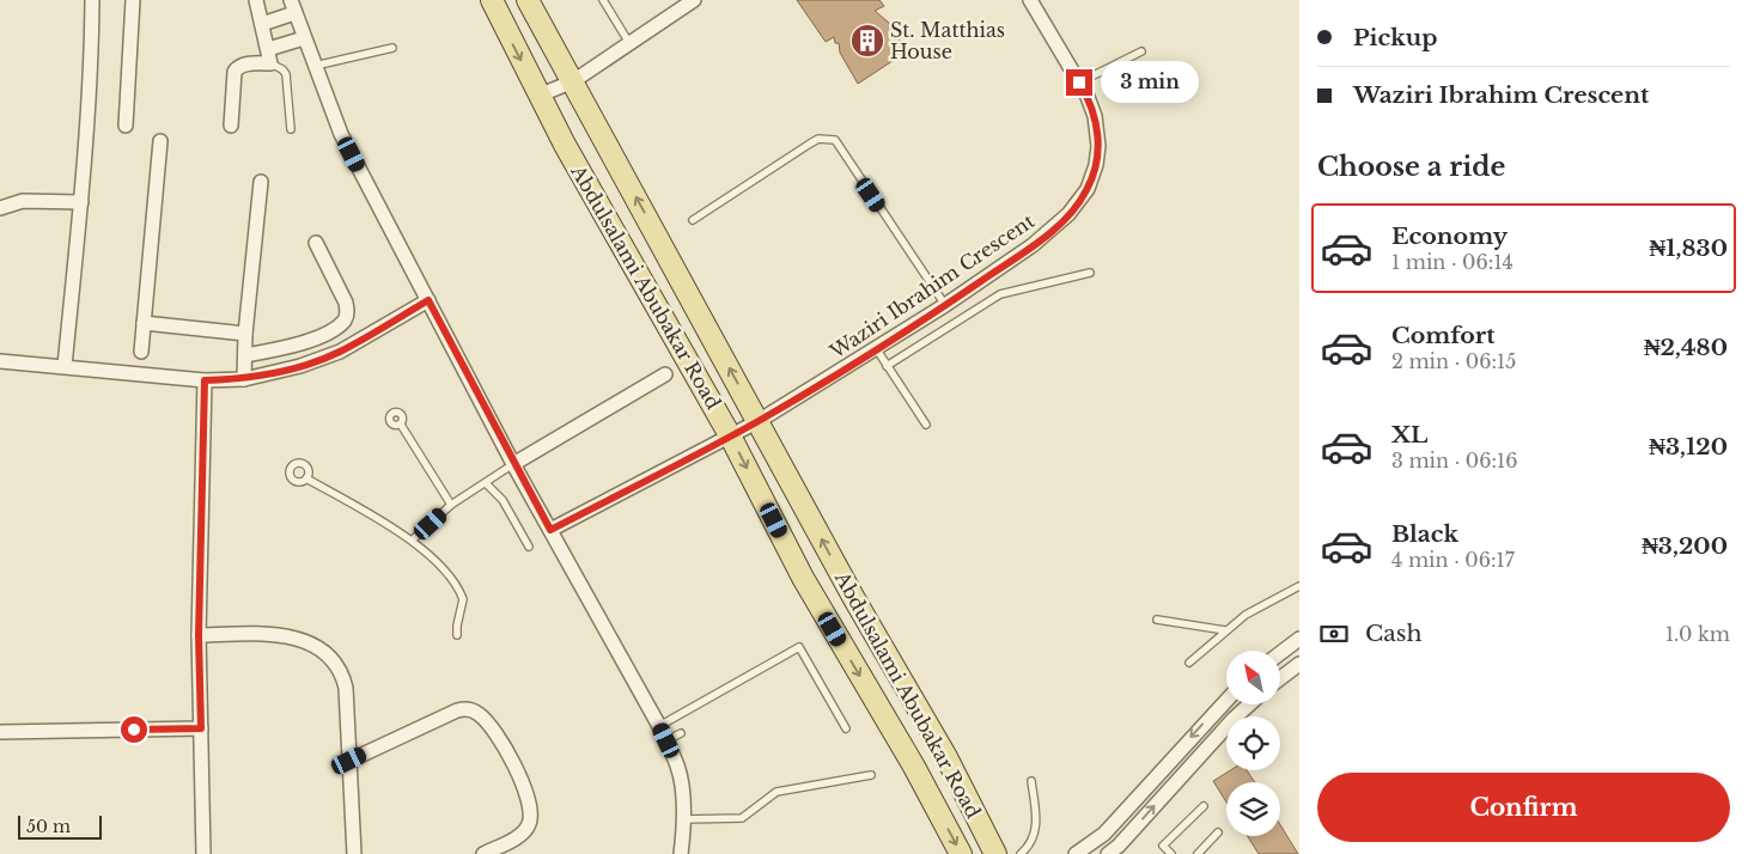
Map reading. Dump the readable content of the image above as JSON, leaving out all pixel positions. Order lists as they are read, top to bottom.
{
  "streets": {
    "main road": ["Abdulsalami Abubakar Road"],
    "street": ["Waziri Ibrahim Crescent"]
  },
  "crossings": [
    ["Waziri Ibrahim Crescent", "Abdulsalami Abubakar Road"]
  ],
  "places": {
    "building": ["St. Matthias House"]
  },
  "scale_bar": "50 m",
  "north": "top left",
  "page": {
    "banner": ["Pickup", "Waziri Ibrahim Crescent"],
    "bubble": "3 min",
    "heading": "Choose a ride",
    "list": [
      {
        "name": "Economy",
        "note": "1 min · 06:14",
        "value": "₦1,830"
      },
      {
        "name": "Comfort",
        "note": "2 min · 06:15",
        "value": "₦2,480"
      },
      {
        "name": "XL",
        "note": "3 min · 06:16",
        "value": "₦3,120"
      },
      {
        "name": "Black",
        "note": "4 min · 06:17",
        "value": "₦3,200"
      }
    ],
    "pay": ["Cash", "1.0 km"],
    "buttons": "Confirm",
    "scale": "50 m"
  }
}
